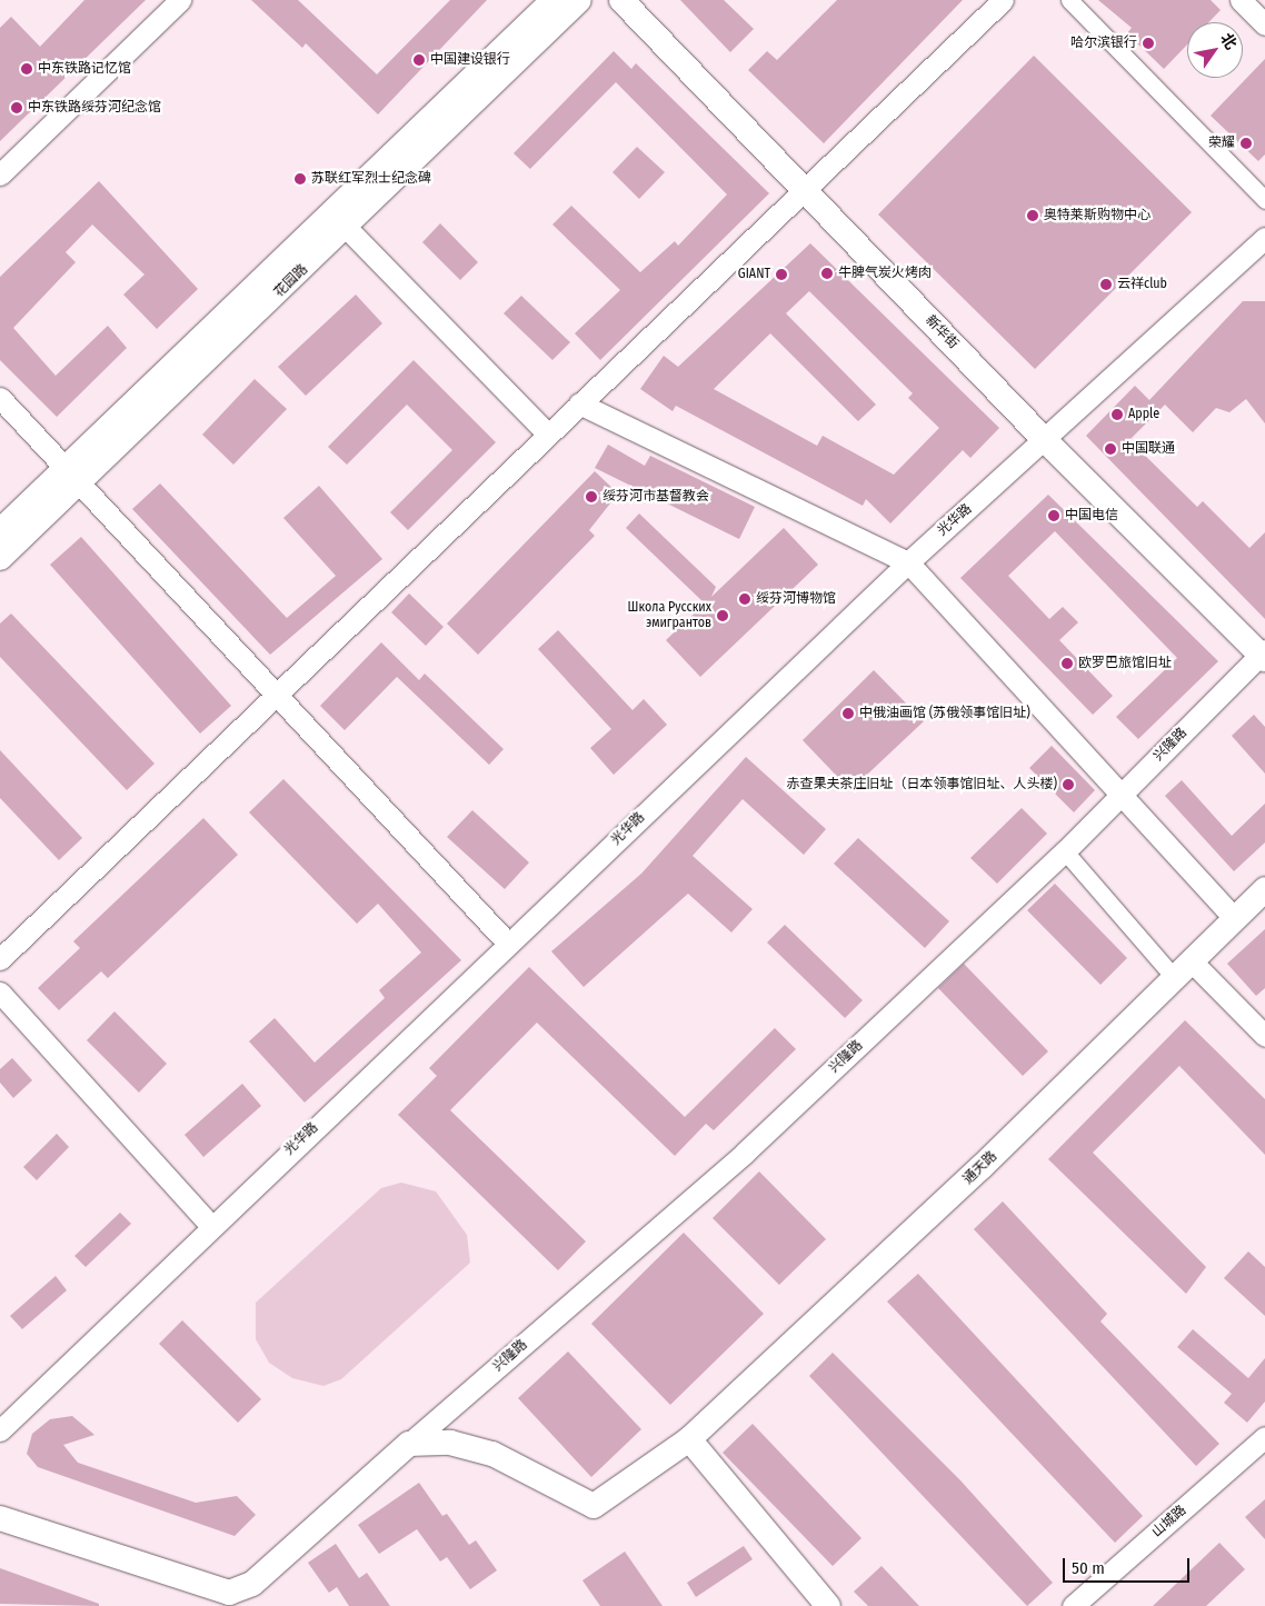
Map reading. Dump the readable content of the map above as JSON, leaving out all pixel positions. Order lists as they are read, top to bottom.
{
  "streets": {
    "main road": ["花园路", "新华街", "通天路"],
    "street": ["光华路", "兴隆路", "山城路"]
  },
  "crossings": [
    ["新华街", "光华路"],
    ["新华街", "兴隆路"],
    ["兴隆路", "通天路"]
  ],
  "places": [
    "哈尔滨银行",
    "中国建设银行",
    "中东铁路记忆馆",
    "中东铁路绥芬河纪念馆",
    "荣耀",
    "苏联红军烈士纪念碑",
    "奥特莱斯购物中心",
    "牛脾气炭火烤肉",
    "GIANT",
    "云祥club",
    "Apple",
    "中国联通",
    "绥芬河市基督教会",
    "中国电信",
    "绥芬河博物馆",
    "Школа Русских эмигрантов",
    "欧罗巴旅馆旧址",
    "中俄油画馆 (苏俄领事馆旧址)",
    "赤查果夫茶庄旧址（日本领事馆旧址、人头楼)"
  ],
  "scale_bar": "50 m",
  "north": "top right"
}
